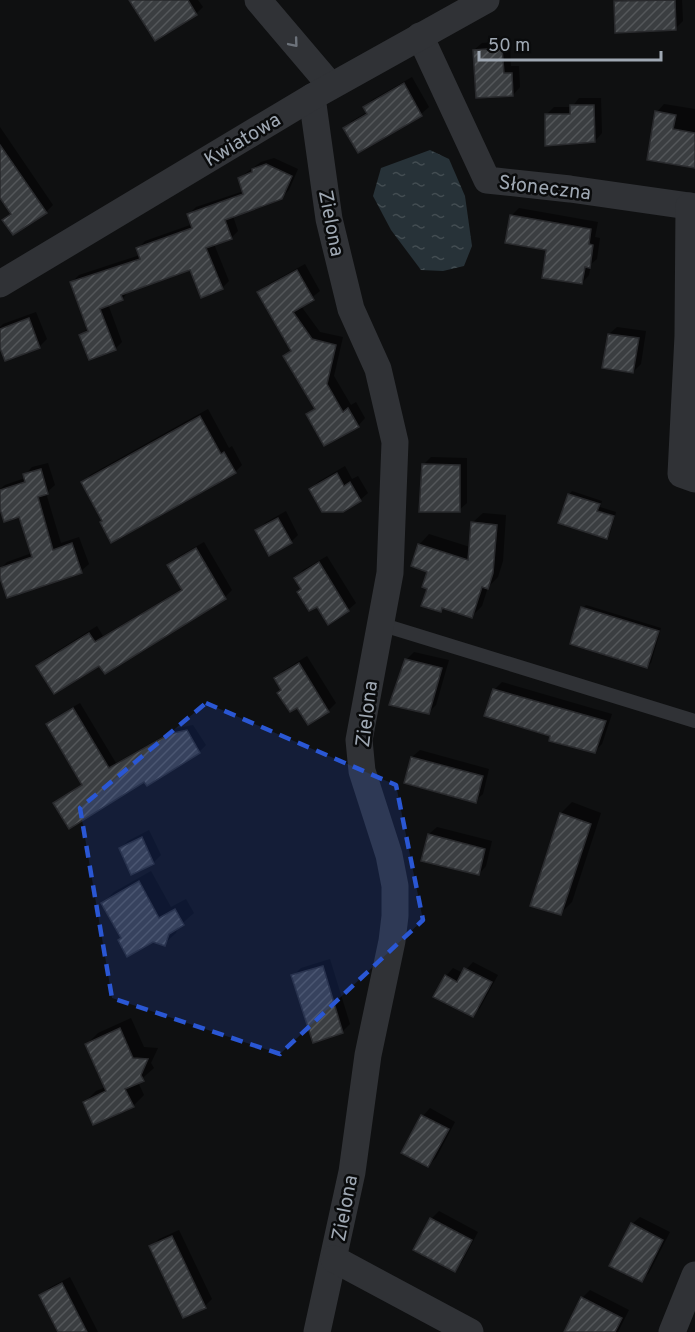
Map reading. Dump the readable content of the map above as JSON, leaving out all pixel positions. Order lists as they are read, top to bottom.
{
  "streets": {
    "street": ["Kwiatowa", "Słoneczna", "Zielona"]
  },
  "crossings": [
    ["Kwiatowa", "Słoneczna"],
    ["Kwiatowa", "Zielona"]
  ],
  "scale_bar": "50 m"
}
